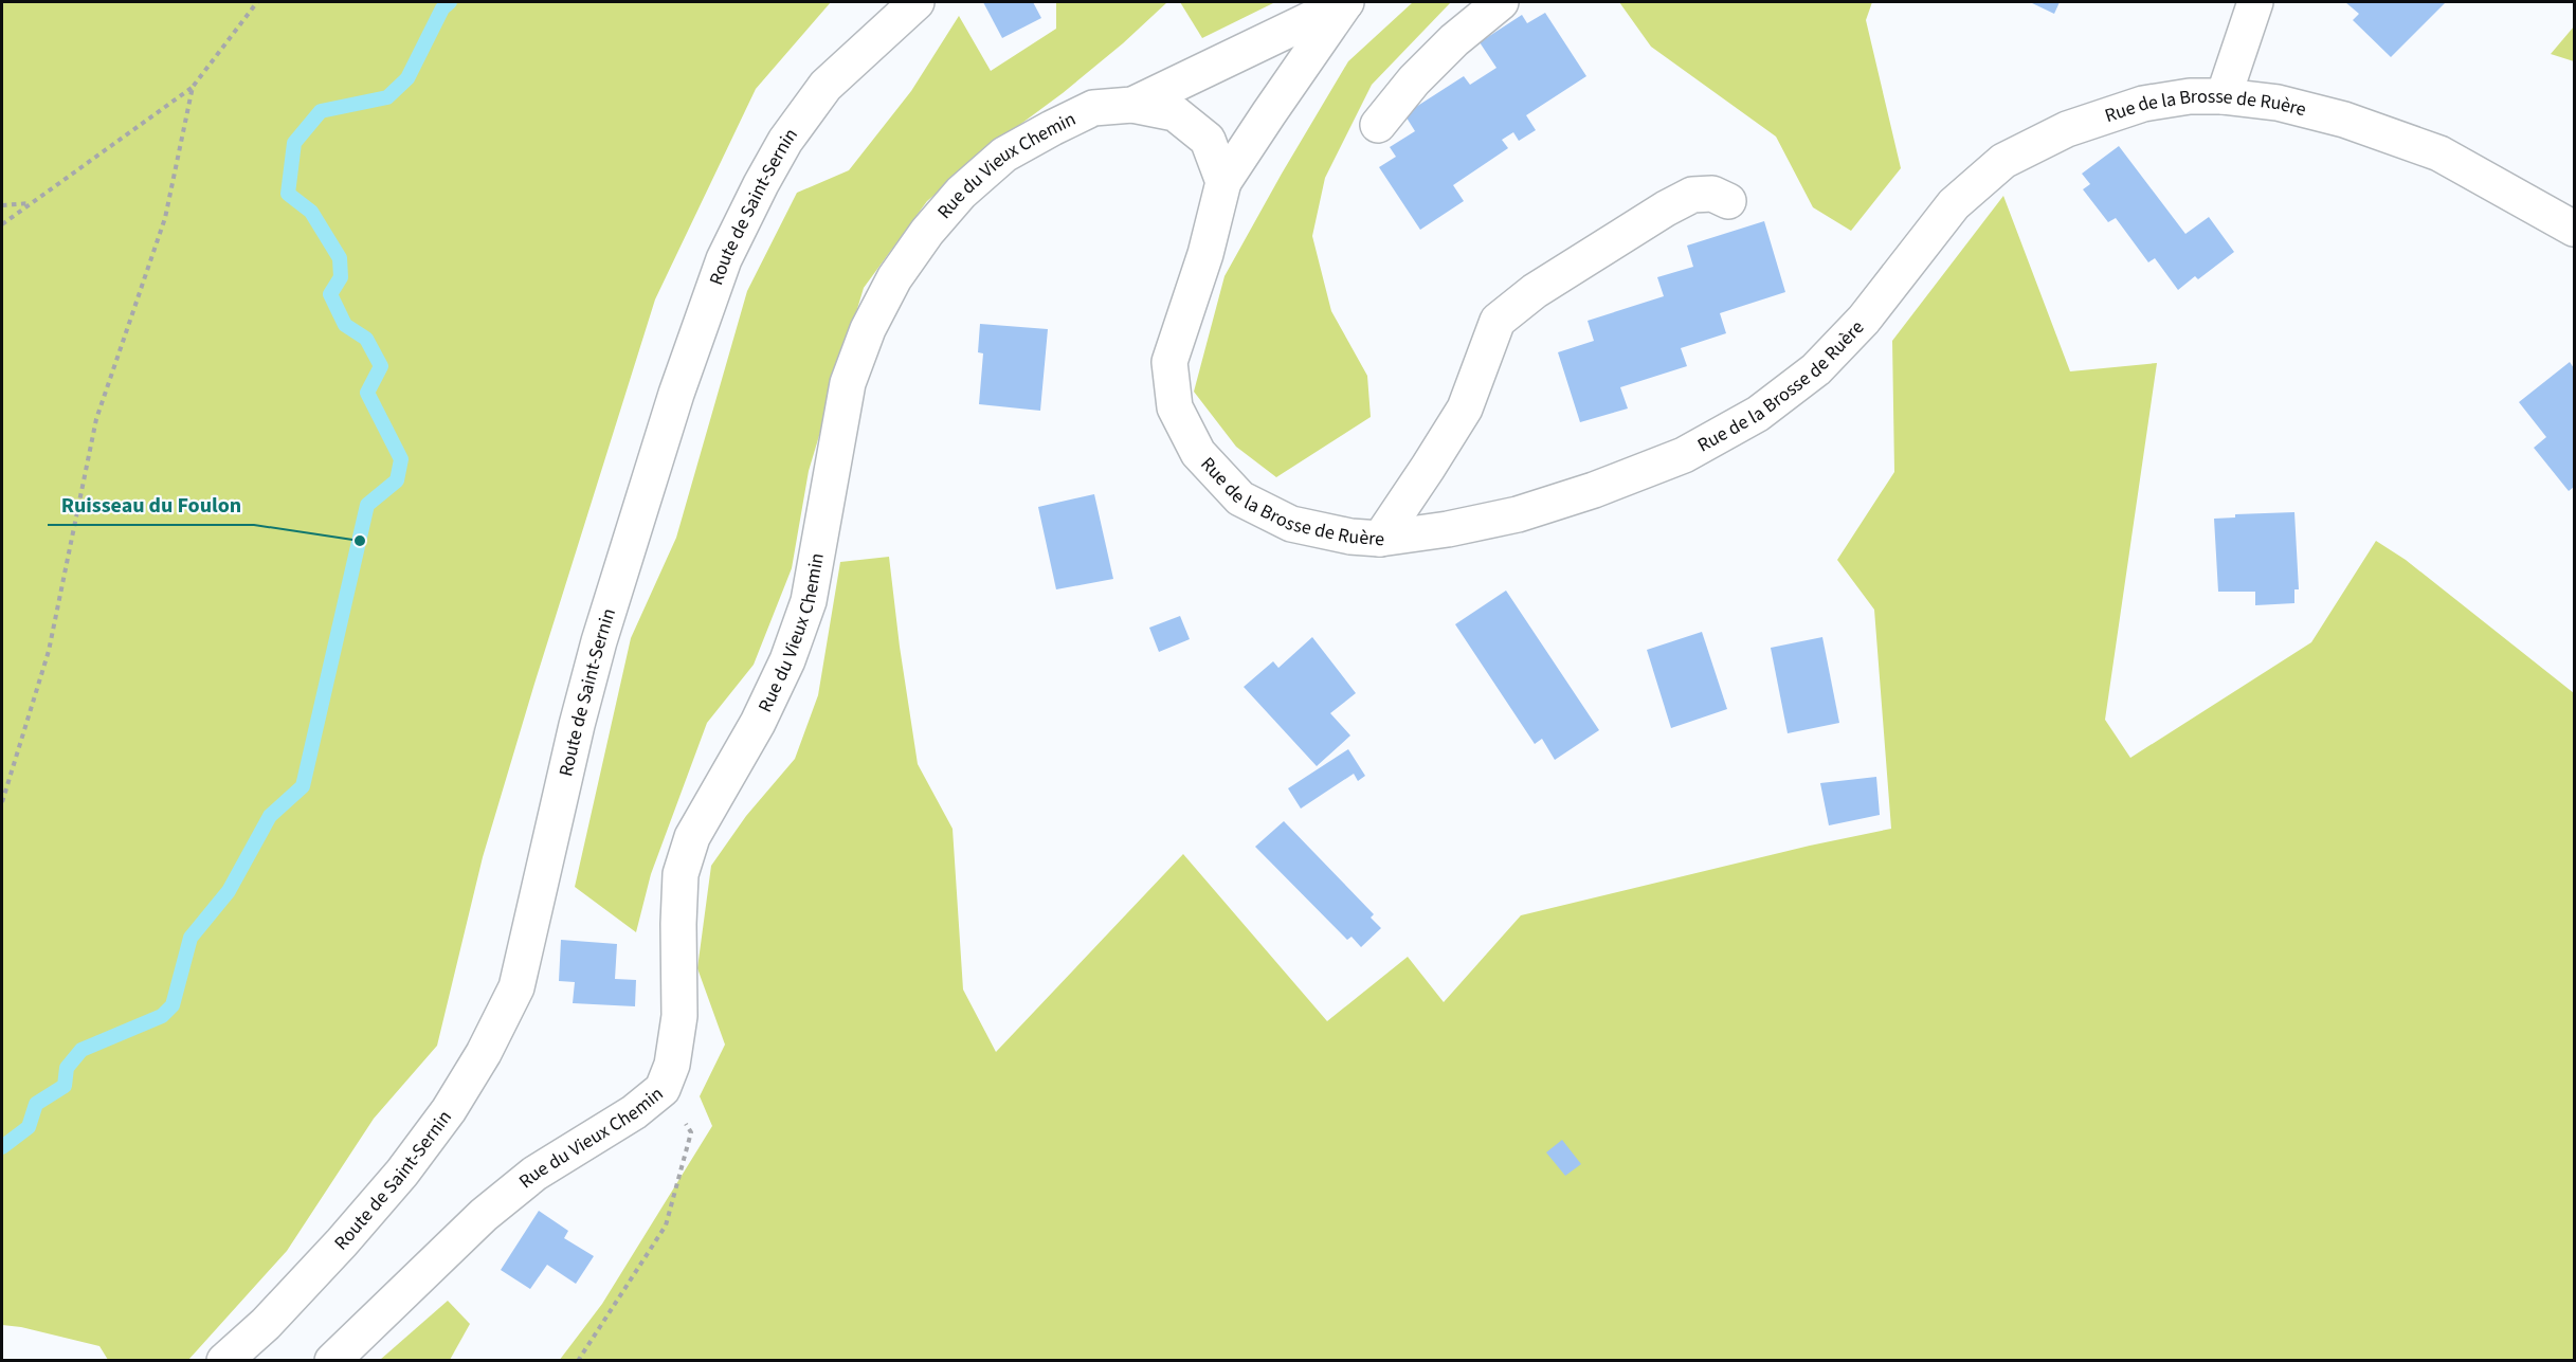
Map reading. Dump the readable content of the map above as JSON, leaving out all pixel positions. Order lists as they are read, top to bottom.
{
  "streets": {
    "street": ["Rue de la Brosse de Ruère", "Rue du Vieux Chemin", "Route de Saint-Sernin"]
  },
  "crossings": [
    ["Rue de la Brosse de Ruère", "Rue du Vieux Chemin"]
  ],
  "places": ["Ruisseau du Foulon"]
}
